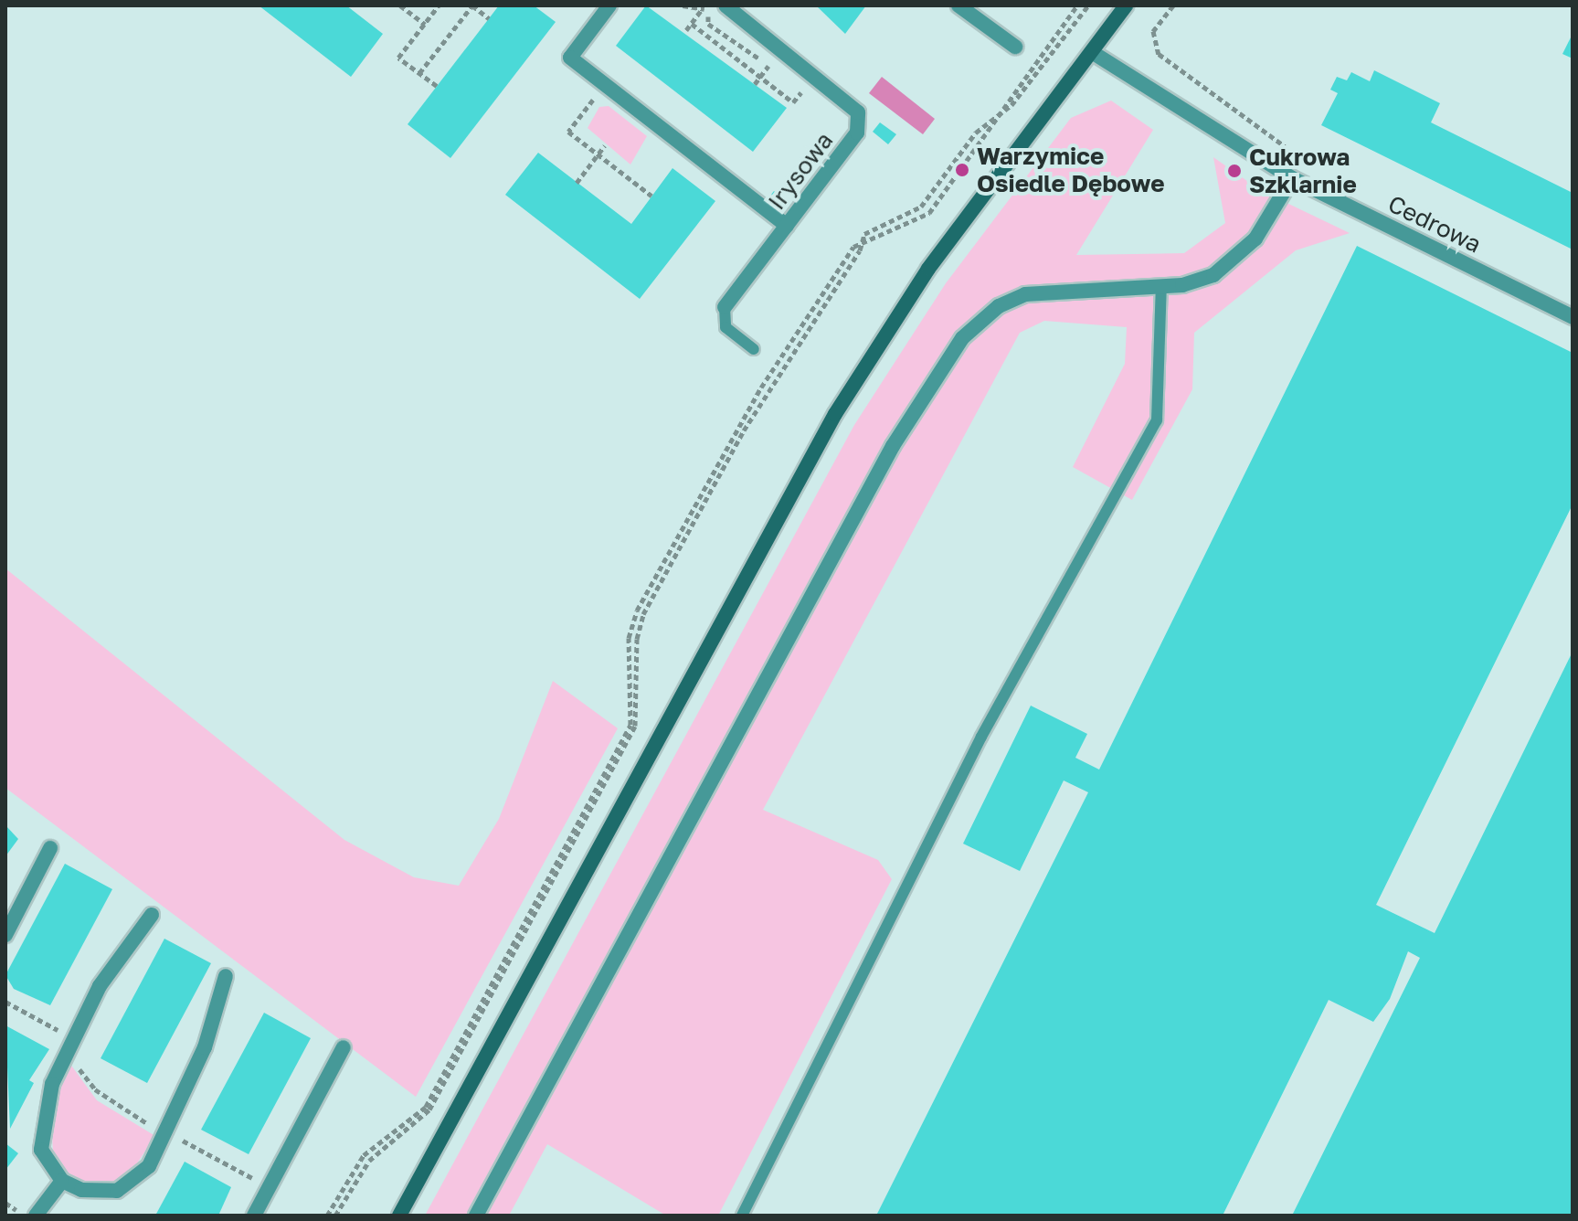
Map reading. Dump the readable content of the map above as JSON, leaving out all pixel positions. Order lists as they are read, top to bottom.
{
  "streets": {
    "street": ["Irysowa", "Cedrowa"]
  },
  "places": ["Warzymice Osiedle Dębowe", "Cukrowa Szklarnie"]
}
